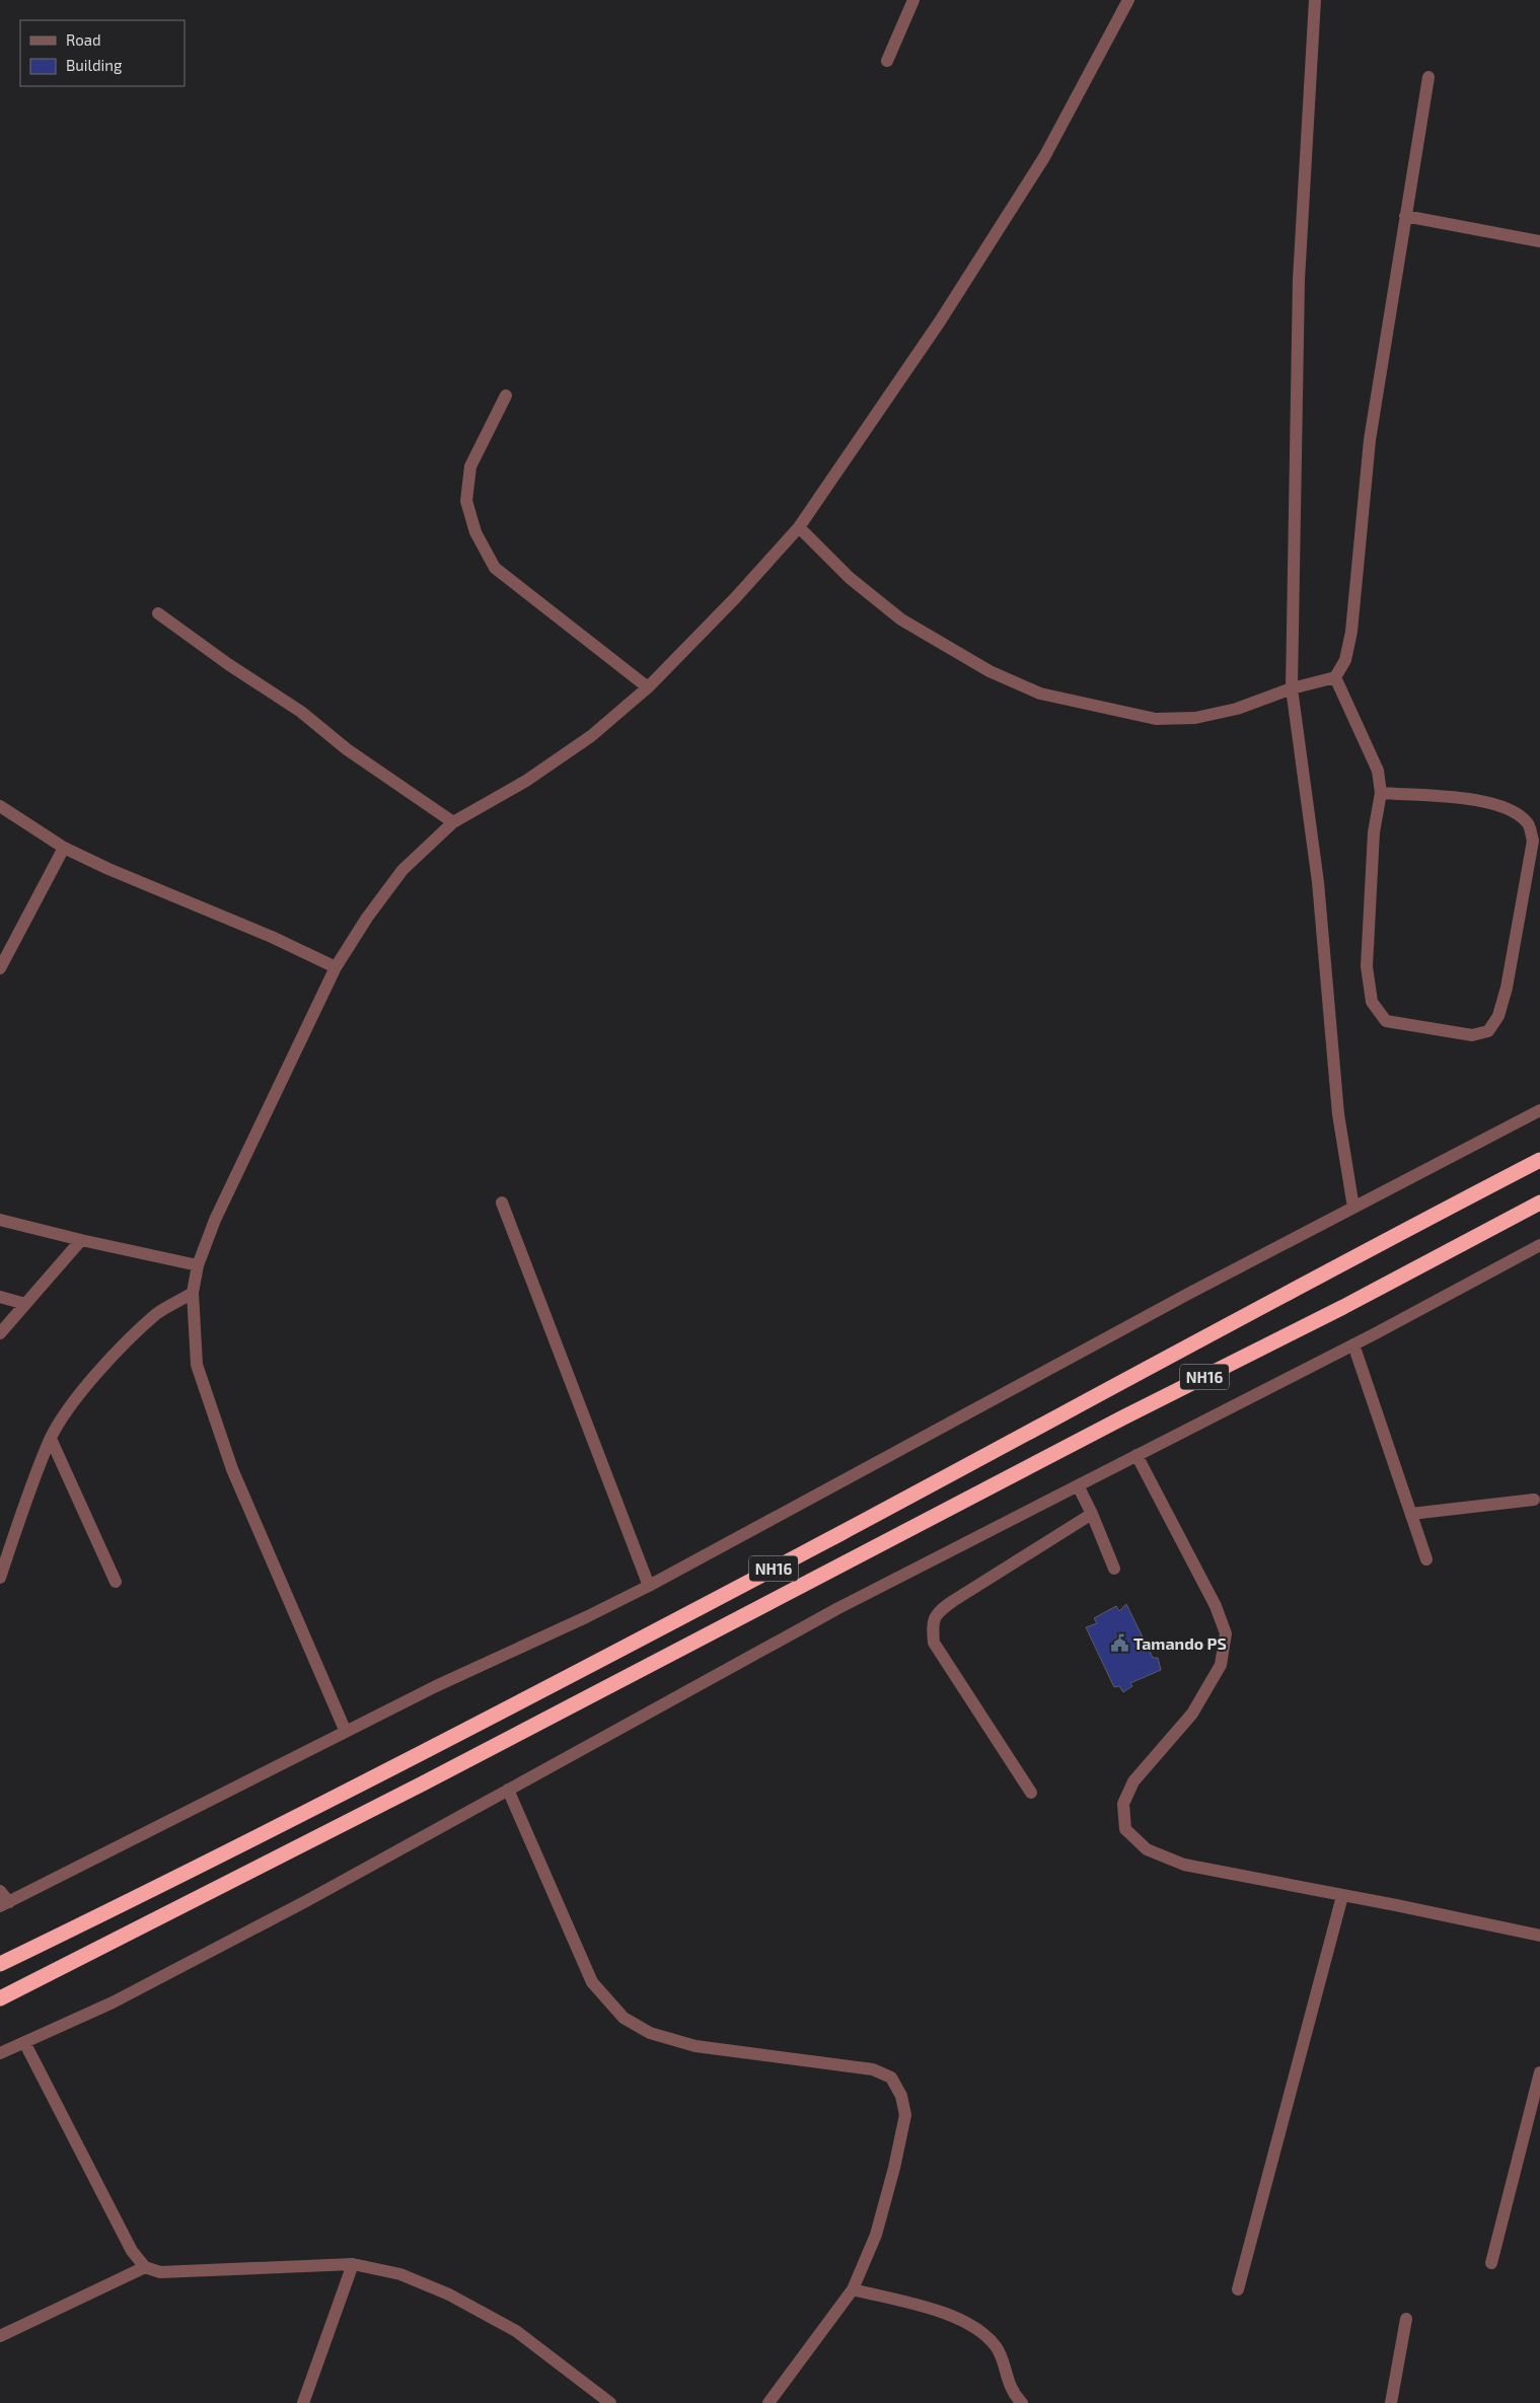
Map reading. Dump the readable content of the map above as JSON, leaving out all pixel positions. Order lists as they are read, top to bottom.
{
  "streets": {
    "highway": ["NH16"]
  },
  "places": {
    "public building": ["Tamando PS"]
  },
  "legend": ["Road", "Building"]
}
